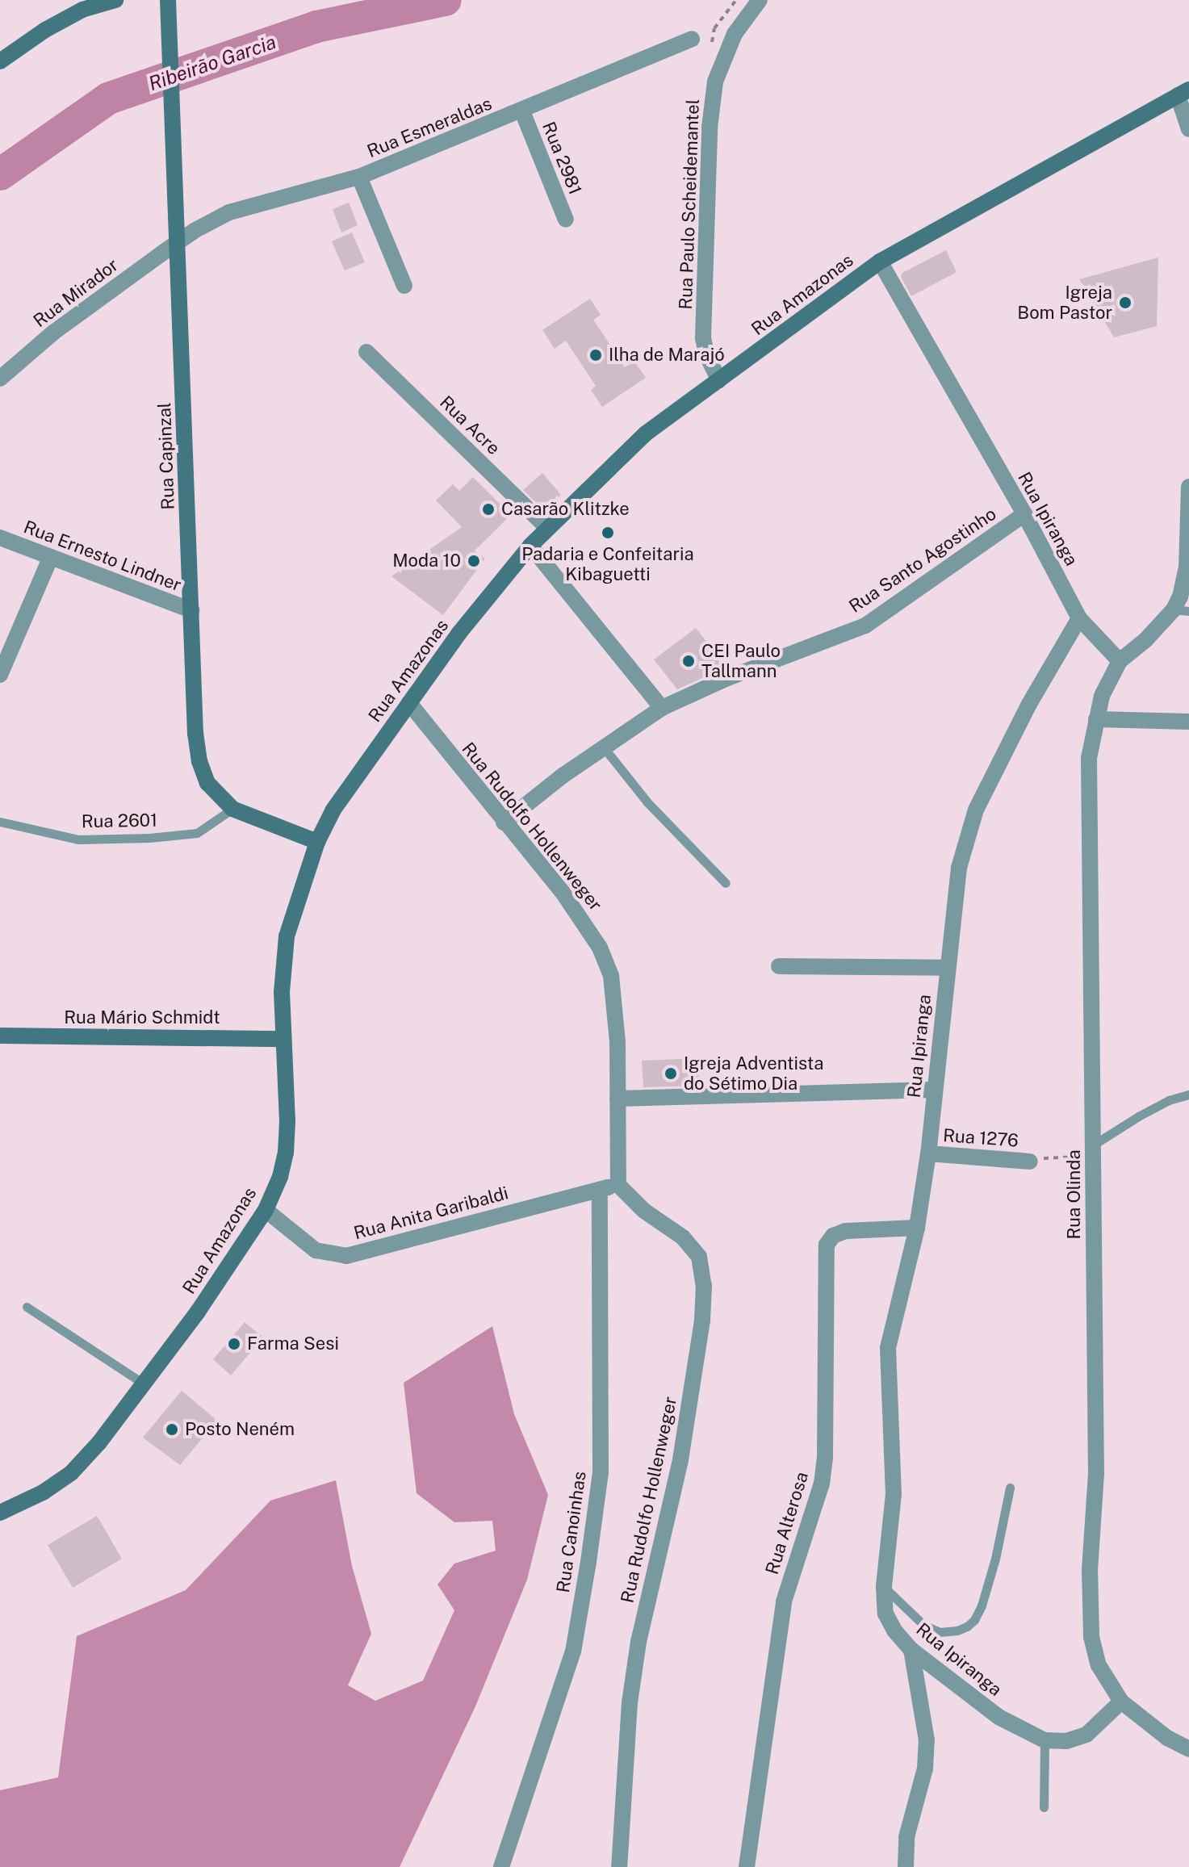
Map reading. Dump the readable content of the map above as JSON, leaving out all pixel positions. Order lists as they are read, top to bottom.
{
  "streets": {
    "main road": ["Rua Amazonas", "Rua Capinzal", "Rua Mário Schmidt"],
    "street": [
      "Rua Esmeraldas",
      "Rua 2981",
      "Rua Paulo Scheidemantel",
      "Rua Mirador",
      "Rua Acre",
      "Rua Ipiranga",
      "Rua Ernesto Lindner",
      "Rua Santo Agostinho",
      "Rua Rudolfo Hollenweger",
      "Rua 1276",
      "Rua Olinda",
      "Rua Anita Garibaldi",
      "Rua Alterosa",
      "Rua Canoinhas"
    ],
    "lane": ["Rua 2601"]
  },
  "crossings": [
    ["Rua Esmeraldas", "Rua 2981"],
    ["Rua Esmeraldas", "Rua Mirador"],
    ["Rua Esmeraldas", "Rua Capinzal"],
    ["Rua Paulo Scheidemantel", "Rua Amazonas"],
    ["Rua Mirador", "Rua Capinzal"],
    ["Rua Amazonas", "Rua Acre"],
    ["Rua Amazonas", "Rua Capinzal"],
    ["Rua Amazonas", "Rua Ipiranga"],
    ["Rua Amazonas", "Rua Rudolfo Hollenweger"],
    ["Rua Amazonas", "Rua Mário Schmidt"],
    ["Rua Amazonas", "Rua Anita Garibaldi"],
    ["Rua Capinzal", "Rua Ernesto Lindner"],
    ["Rua Capinzal", "Rua 2601"],
    ["Rua Ipiranga", "Rua Santo Agostinho"],
    ["Rua Ipiranga", "Rua 1276"],
    ["Rua Ipiranga", "Rua Alterosa"],
    ["Rua Santo Agostinho", "Rua Rudolfo Hollenweger"],
    ["Rua Rudolfo Hollenweger", "Rua Anita Garibaldi"],
    ["Rua Anita Garibaldi", "Rua Canoinhas"]
  ],
  "water": ["Ribeirão Garcia"],
  "places": [
    "Igreja Bom Pastor",
    "Ilha de Marajó",
    "Casarão Klitzke",
    "Padaria e Confeitaria Kibaguetti",
    "Moda 10",
    "CEI Paulo Tallmann",
    "Igreja Adventista do Sétimo Dia",
    "Farma Sesi",
    "Posto Neném"
  ]
}
